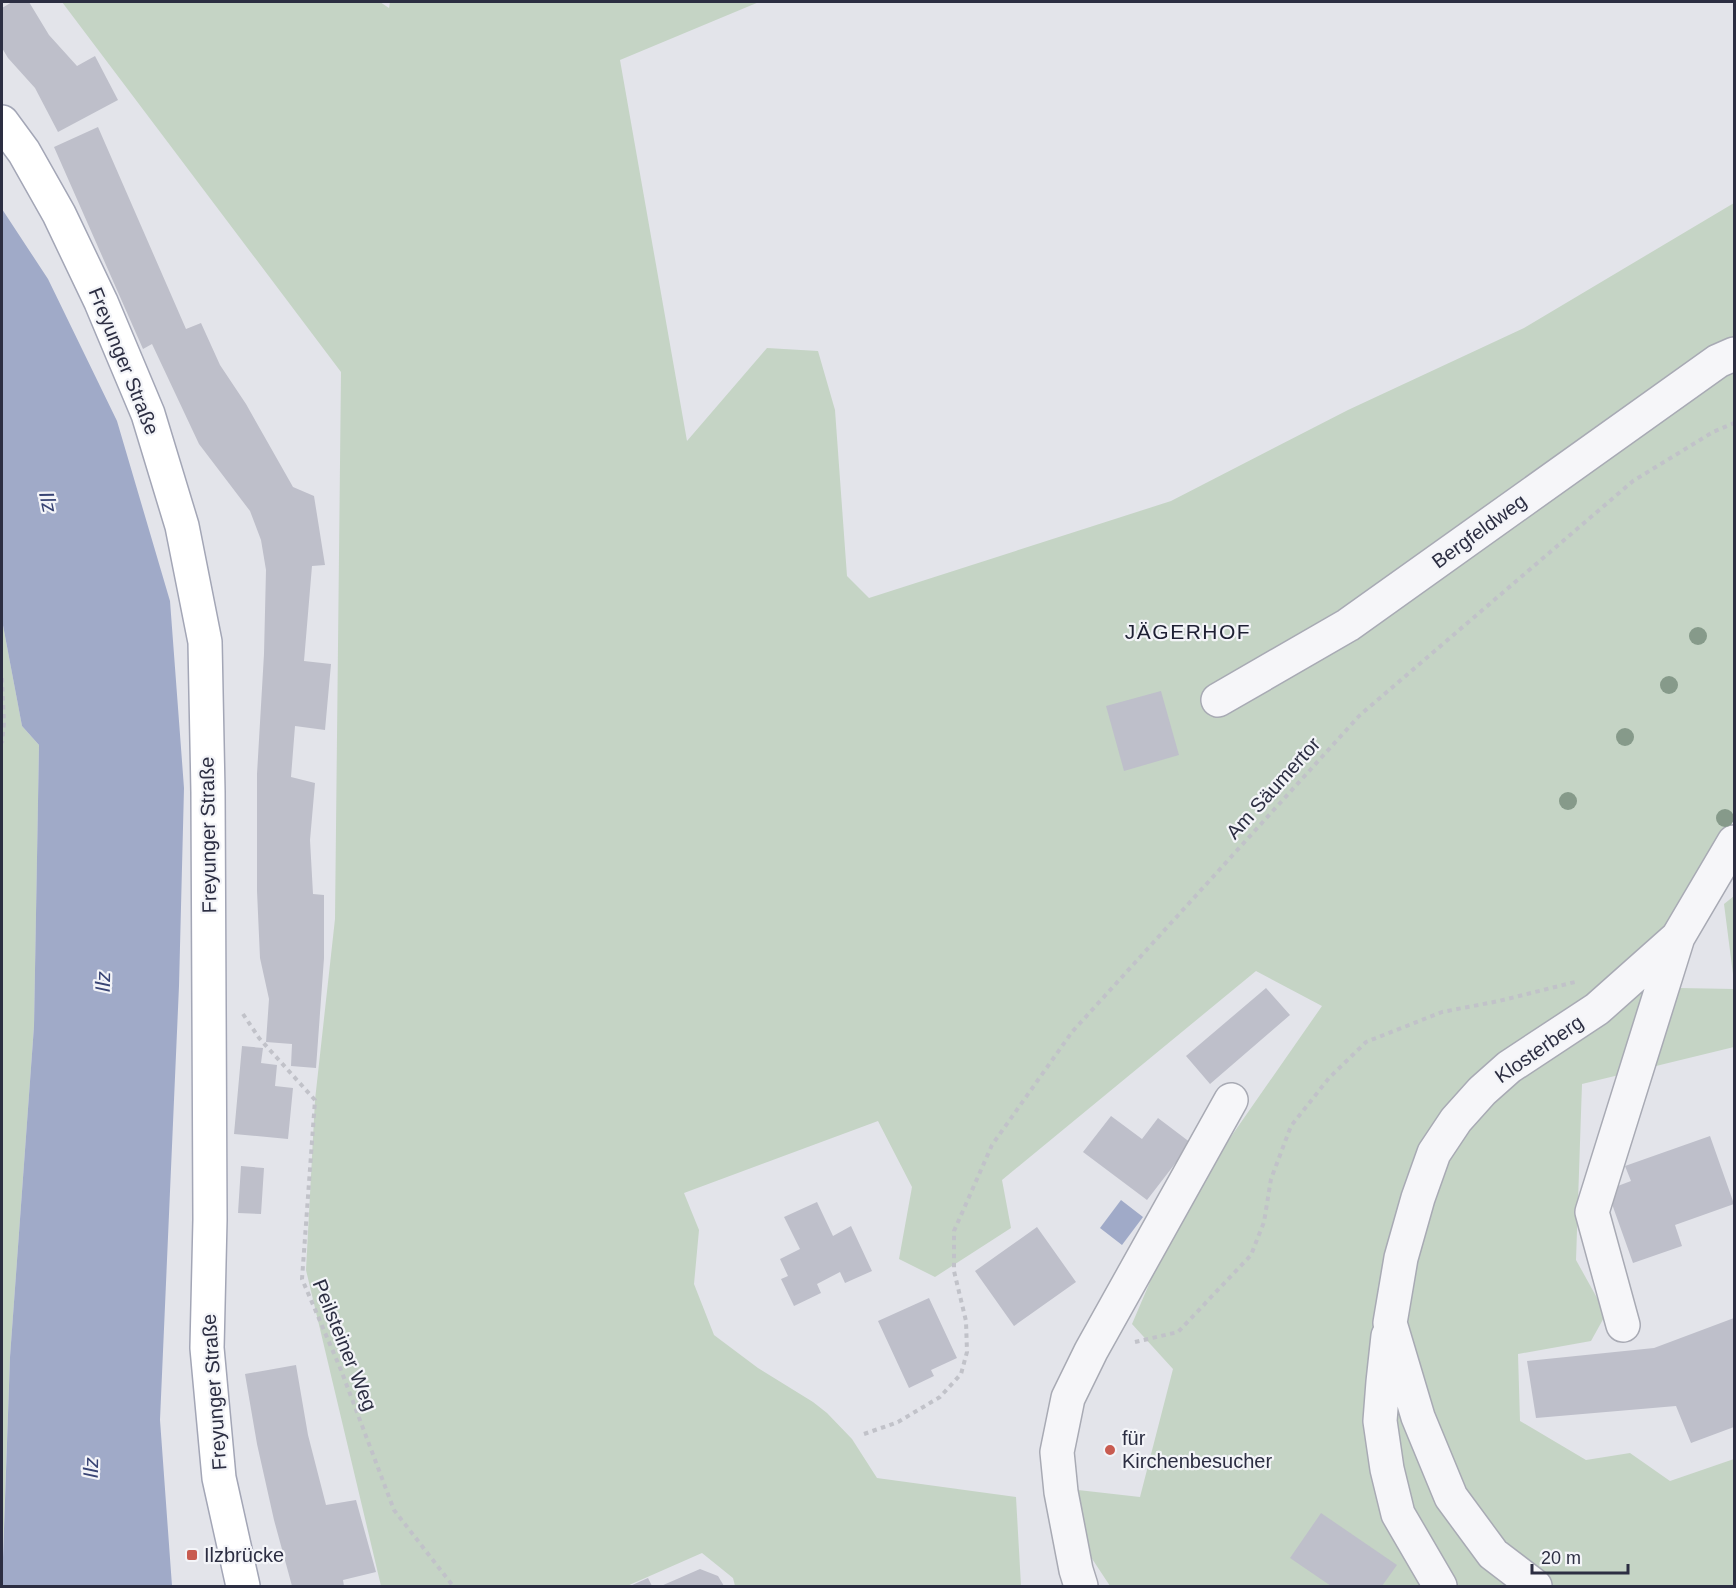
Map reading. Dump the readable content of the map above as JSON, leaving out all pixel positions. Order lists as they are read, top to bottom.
{
  "streets": {
    "main road": ["Freyunger Straße"],
    "street": ["Bergfeldweg", "Klosterberg"],
    "path": ["Am Säumertor", "Peilsteiner Weg"]
  },
  "districts": ["JÄGERHOF"],
  "water": ["Ilz"],
  "places": {
    "other": ["für Kirchenbesucher"],
    "transit": ["Ilzbrücke"]
  },
  "scale_bar": "20 m"
}
